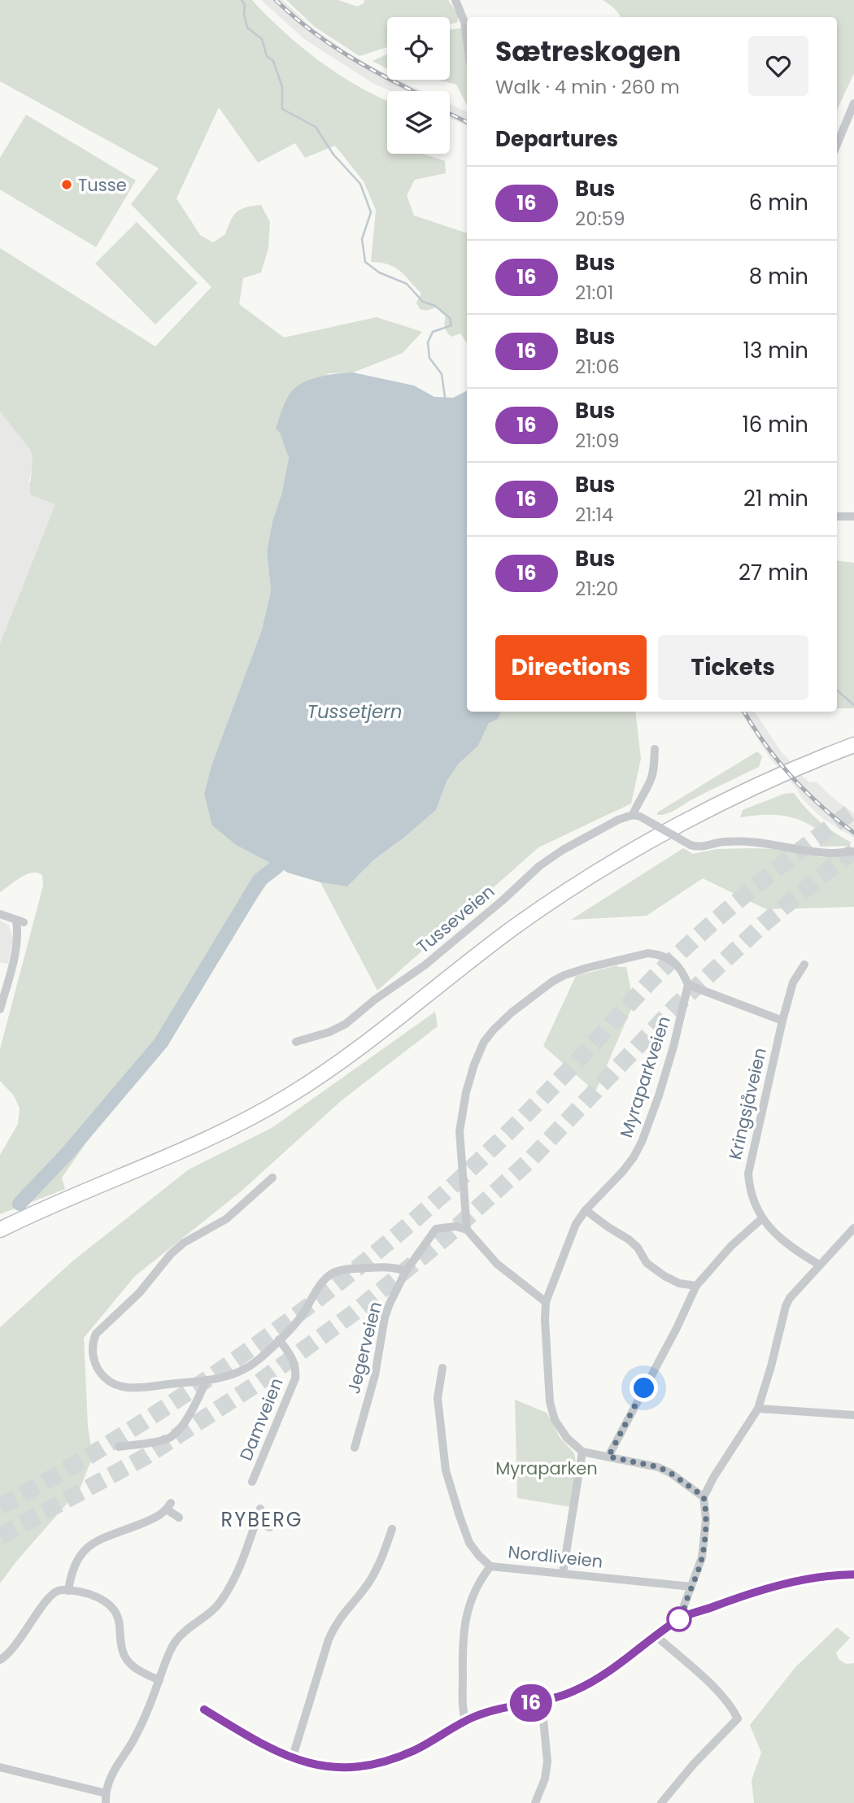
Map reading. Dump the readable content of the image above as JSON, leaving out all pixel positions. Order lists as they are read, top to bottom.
{
  "streets": {
    "street": [
      "Tusseveien",
      "Myraparkveien",
      "Kringsjåveien",
      "Jegerveien",
      "Damveien",
      "Nordliveien"
    ]
  },
  "districts": ["RYBERG"],
  "water": ["Tussetjern"],
  "parks": ["Myraparken"],
  "places": ["Tusse"],
  "lines": ["bus line 16"],
  "page": {
    "on_map": "16",
    "heading": [
      ["Sætreskogen", "Walk · 4 min · 260 m"],
      "Departures"
    ],
    "list": [
      {
        "mark": "16",
        "name": "Bus",
        "note": "20:59",
        "value": "6 min"
      },
      {
        "mark": "16",
        "name": "Bus",
        "note": "21:01",
        "value": "8 min"
      },
      {
        "mark": "16",
        "name": "Bus",
        "note": "21:06",
        "value": "13 min"
      },
      {
        "mark": "16",
        "name": "Bus",
        "note": "21:09",
        "value": "16 min"
      },
      {
        "mark": "16",
        "name": "Bus",
        "note": "21:14",
        "value": "21 min"
      },
      {
        "mark": "16",
        "name": "Bus",
        "note": "21:20",
        "value": "27 min"
      }
    ],
    "buttons": ["Directions", "Tickets"]
  }
}
